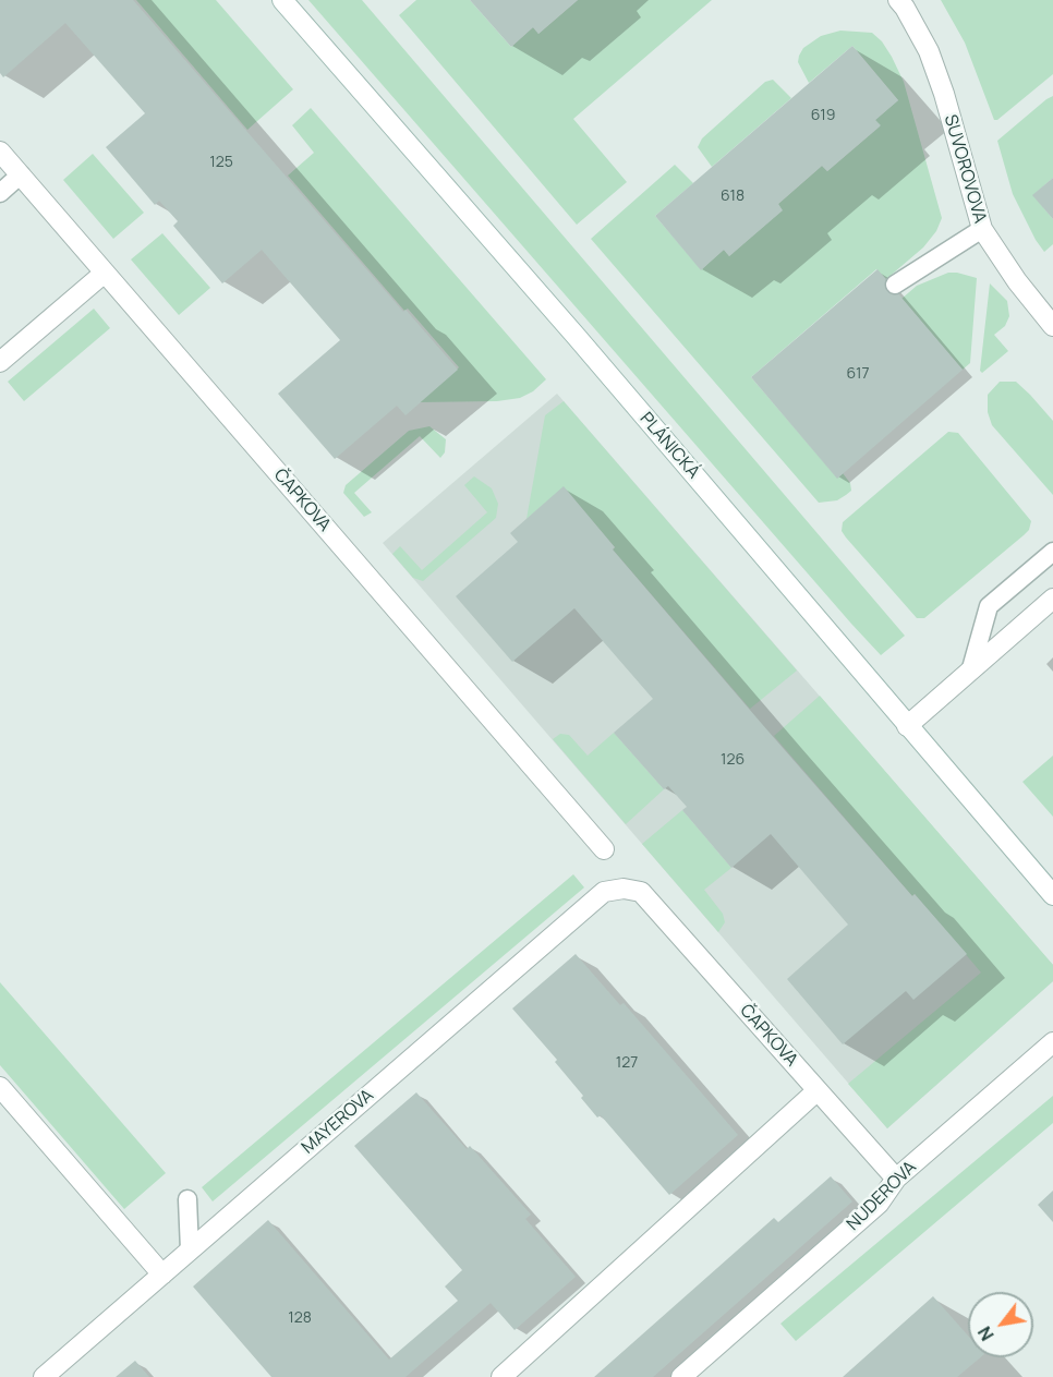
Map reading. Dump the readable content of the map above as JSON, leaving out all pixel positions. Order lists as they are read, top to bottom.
{
  "streets": {
    "street": [
      "SUVOROVOVA",
      "PLÁNICKÁ",
      "ČAPKOVA",
      "MAYEROVA",
      "NUDEROVA"
    ]
  },
  "crossings": [
    ["ČAPKOVA", "MAYEROVA"],
    ["ČAPKOVA", "NUDEROVA"]
  ],
  "house_numbers": [
    "619",
    "125",
    "618",
    "617",
    "126",
    "127",
    "128"
  ],
  "north": "bottom left"
}
